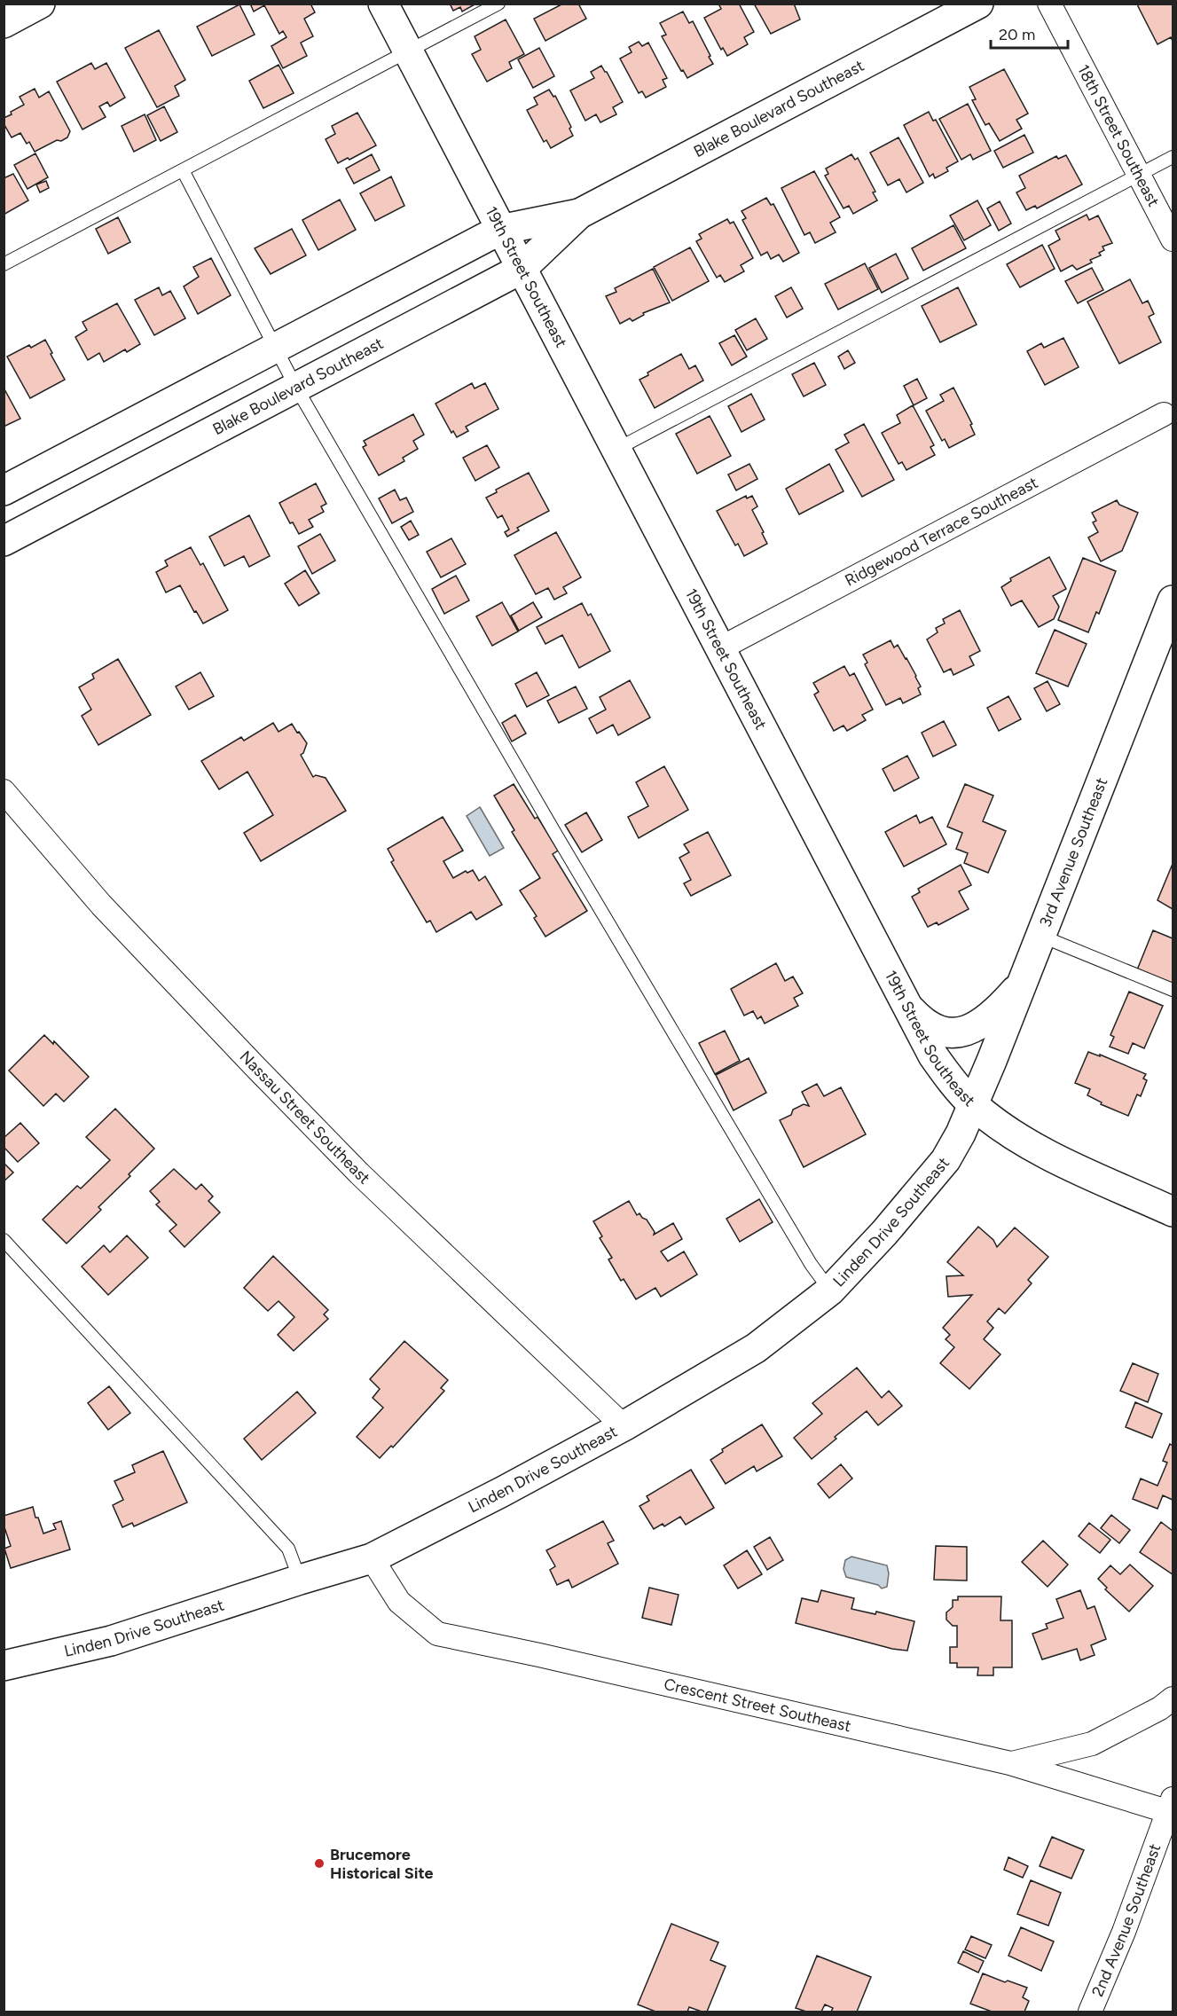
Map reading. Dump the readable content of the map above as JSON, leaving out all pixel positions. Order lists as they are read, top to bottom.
{
  "streets": {
    "street": [
      "Blake Boulevard Southeast",
      "18th Street Southeast",
      "19th Street Southeast",
      "Ridgewood Terrace Southeast",
      "3rd Avenue Southeast",
      "Nassau Street Southeast",
      "Linden Drive Southeast",
      "Crescent Street Southeast",
      "2nd Avenue Southeast"
    ]
  },
  "crossings": [
    ["Blake Boulevard Southeast", "19th Street Southeast"],
    ["19th Street Southeast", "Ridgewood Terrace Southeast"],
    ["19th Street Southeast", "3rd Avenue Southeast"],
    ["19th Street Southeast", "Linden Drive Southeast"],
    ["3rd Avenue Southeast", "Linden Drive Southeast"],
    ["Nassau Street Southeast", "Linden Drive Southeast"],
    ["Linden Drive Southeast", "Crescent Street Southeast"],
    ["Crescent Street Southeast", "2nd Avenue Southeast"]
  ],
  "places": ["Brucemore Historical Site"],
  "scale_bar": "20 m"
}
